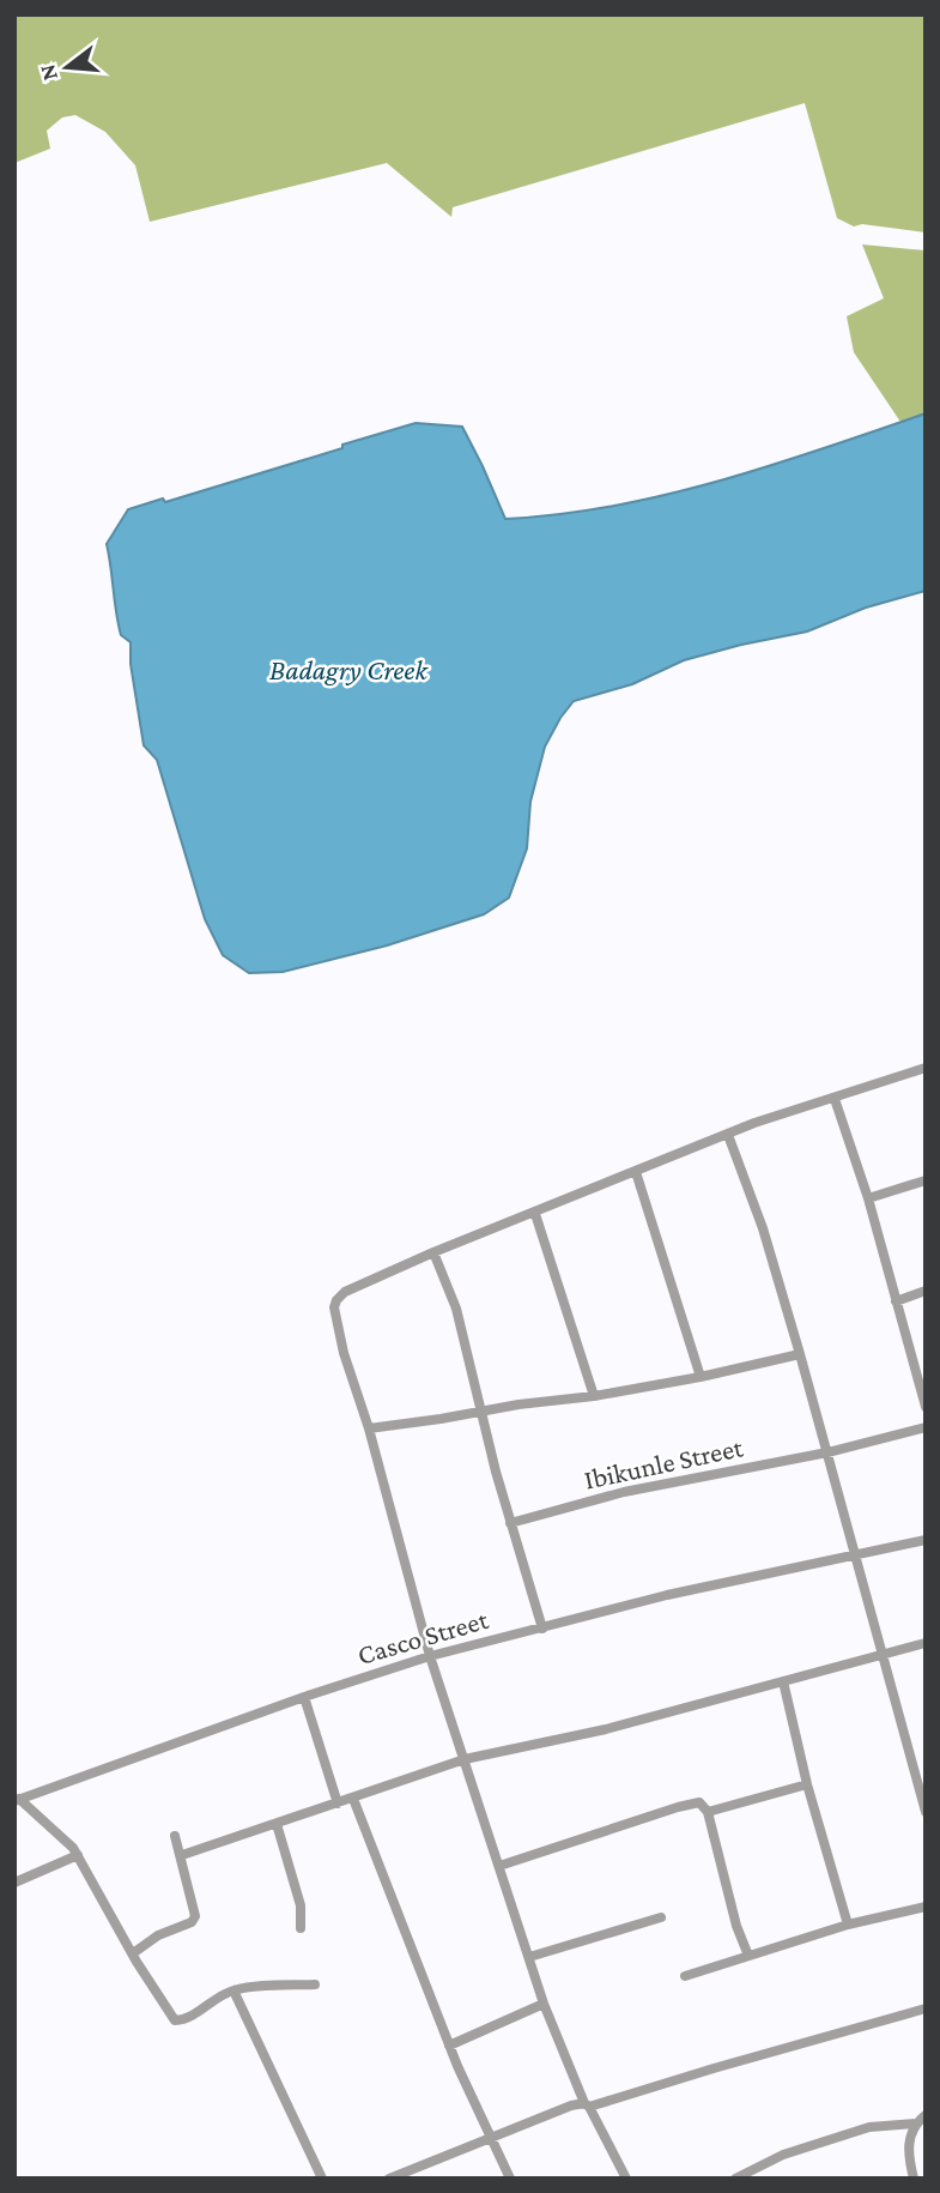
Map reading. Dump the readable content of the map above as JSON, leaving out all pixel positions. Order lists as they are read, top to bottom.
{
  "streets": {
    "street": ["Ibikunle Street", "Casco Street"]
  },
  "water": ["Badagry Creek"],
  "north": "left"
}
